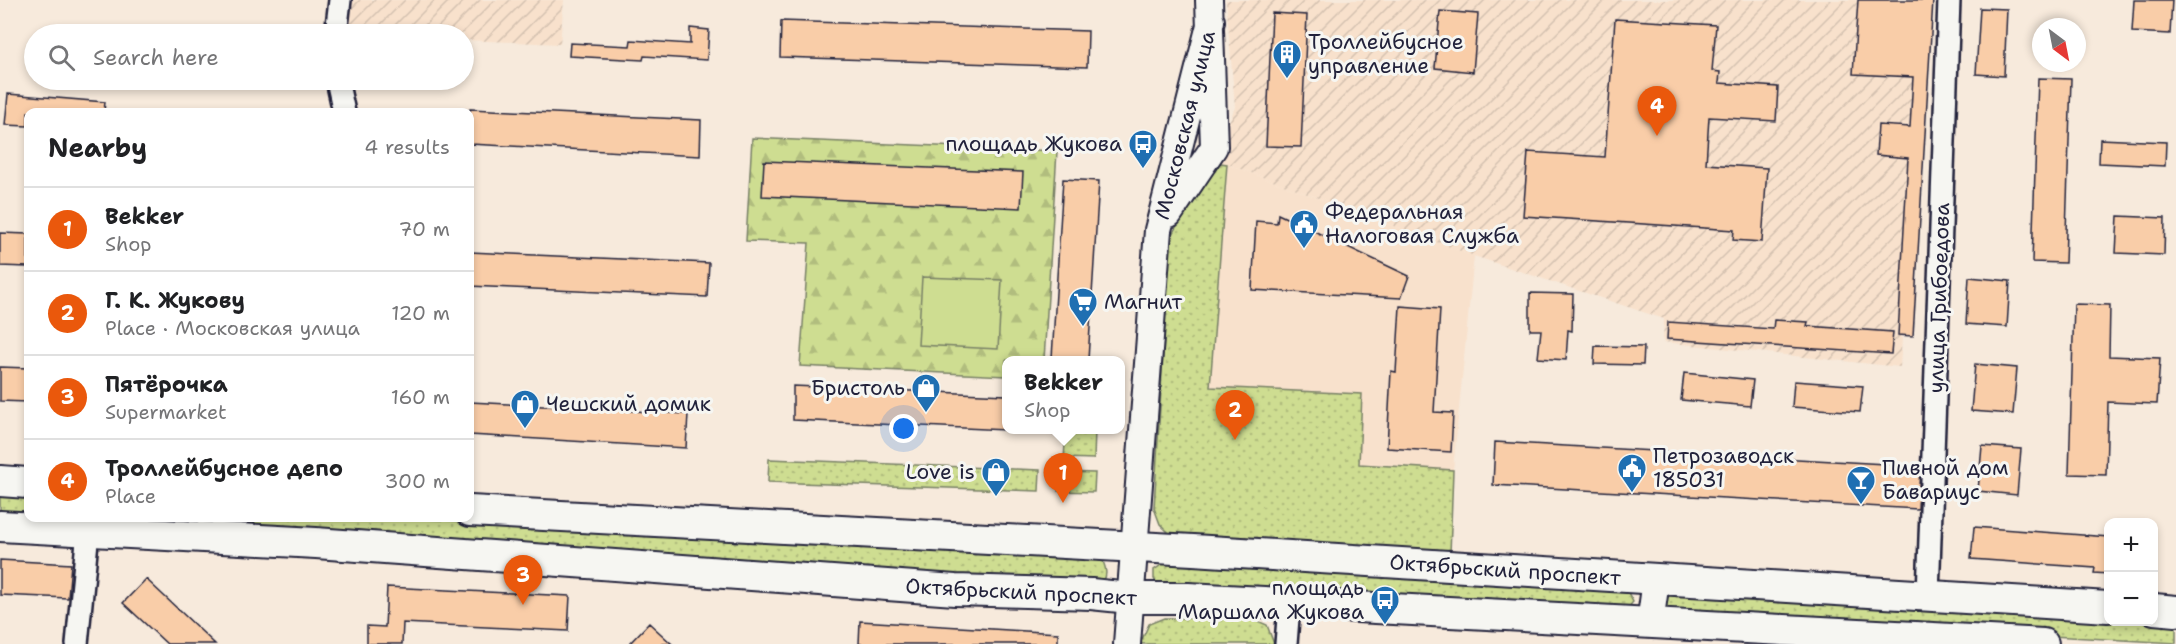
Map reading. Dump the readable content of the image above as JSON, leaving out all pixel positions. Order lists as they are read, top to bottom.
{
  "streets": {
    "main road": ["Октябрьский проспект"],
    "street": ["Московская улица", "улица Грибоедова"]
  },
  "crossings": [
    ["Московская улица", "Октябрьский проспект"],
    ["улица Грибоедова", "Октябрьский проспект"]
  ],
  "places": {
    "building": ["Троллейбусное управление"],
    "bus stop": ["площадь Жукова", "площадь Маршала Жукова"],
    "public building": ["Федеральная Налоговая Служба", "Петрозаводск 185031"],
    "supermarket": ["Магнит"],
    "shop": ["Бристоль", "Чешский домик", "Love is"],
    "bar": ["Пивной дом Бавариус"]
  },
  "north": "bottom right",
  "page": {
    "search": "Search here",
    "pins": [
      "4",
      "2",
      "1",
      "3"
    ],
    "heading": ["Nearby", "4 results"],
    "list": [
      {
        "mark": "1",
        "name": "Bekker",
        "note": "Shop",
        "value": "70 m"
      },
      {
        "mark": "2",
        "name": "Г. К. Жукову",
        "note": "Place · Московская улица",
        "value": "120 m"
      },
      {
        "mark": "3",
        "name": "Пятёрочка",
        "note": "Supermarket",
        "value": "160 m"
      },
      {
        "mark": "4",
        "name": "Троллейбусное депо",
        "note": "Place",
        "value": "300 m"
      }
    ],
    "popup": ["Bekker", "Shop"],
    "map_buttons": ["+", "−"]
  }
}
